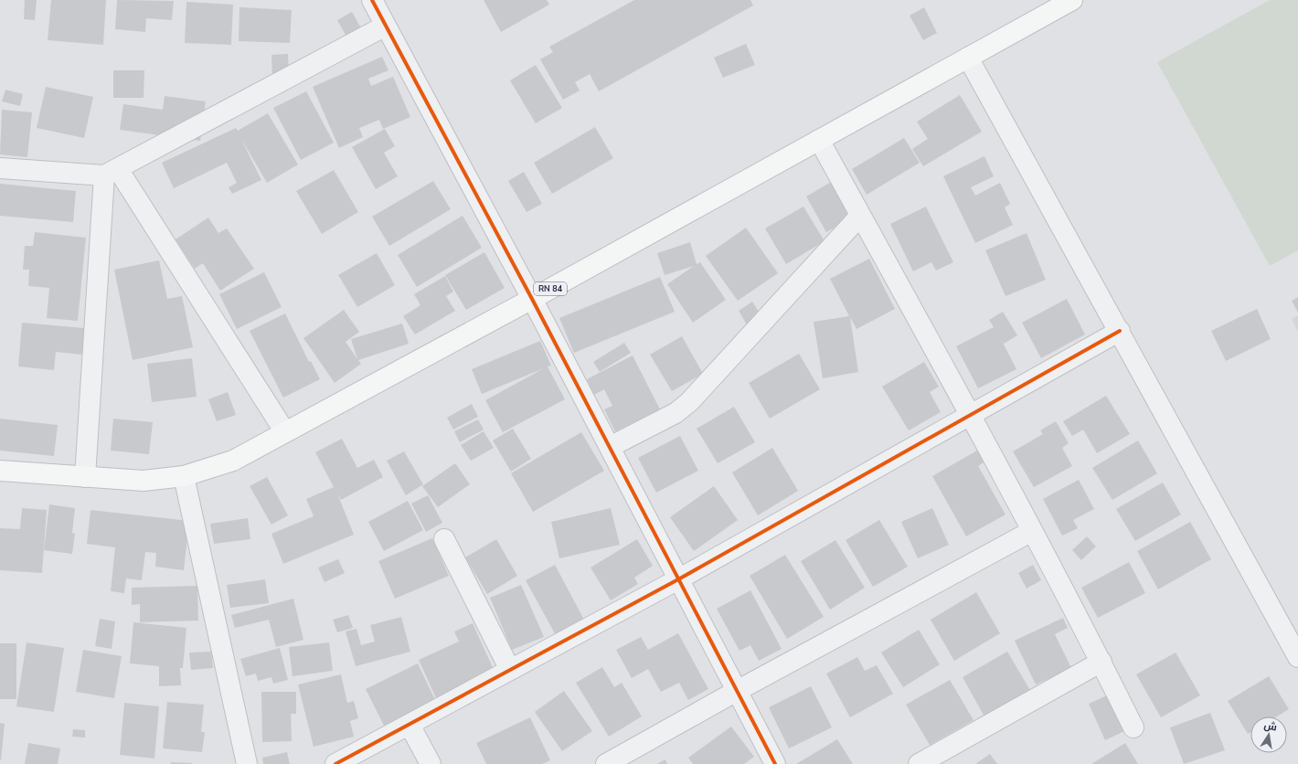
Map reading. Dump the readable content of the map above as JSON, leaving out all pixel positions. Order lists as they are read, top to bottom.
{
  "streets": {
    "main road": ["RN 84"]
  },
  "north": "top"
}
